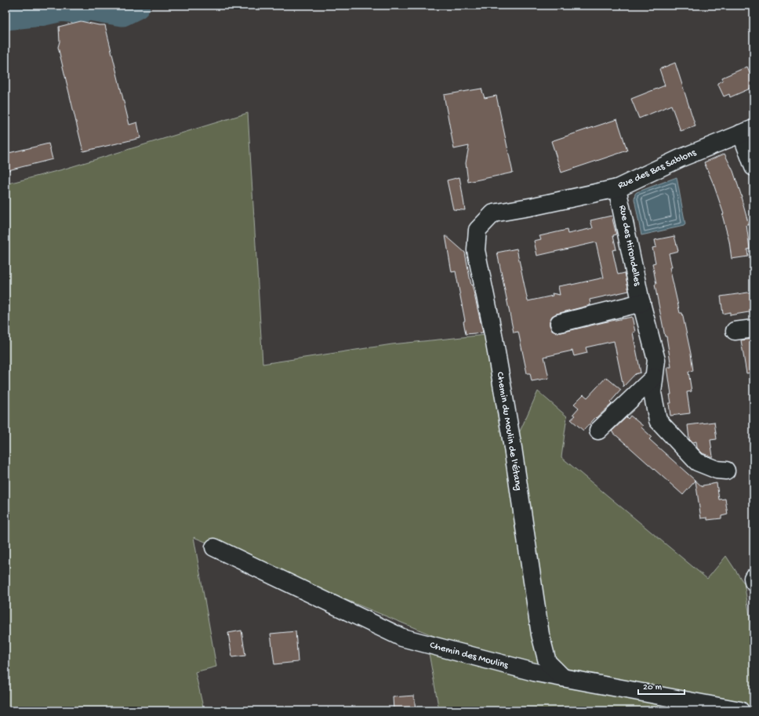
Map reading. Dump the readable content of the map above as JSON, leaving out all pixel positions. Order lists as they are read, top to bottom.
{
  "streets": {
    "street": [
      "Rue des Bas Sablons",
      "Rue des Hirondelles",
      "Chemin du Moulin de l'Étang",
      "Chemin des Moulins"
    ]
  },
  "crossings": [
    ["Rue des Bas Sablons", "Rue des Hirondelles"],
    ["Rue des Bas Sablons", "Chemin du Moulin de l'Étang"],
    ["Chemin du Moulin de l'Étang", "Chemin des Moulins"]
  ],
  "scale_bar": "20 m"
}
